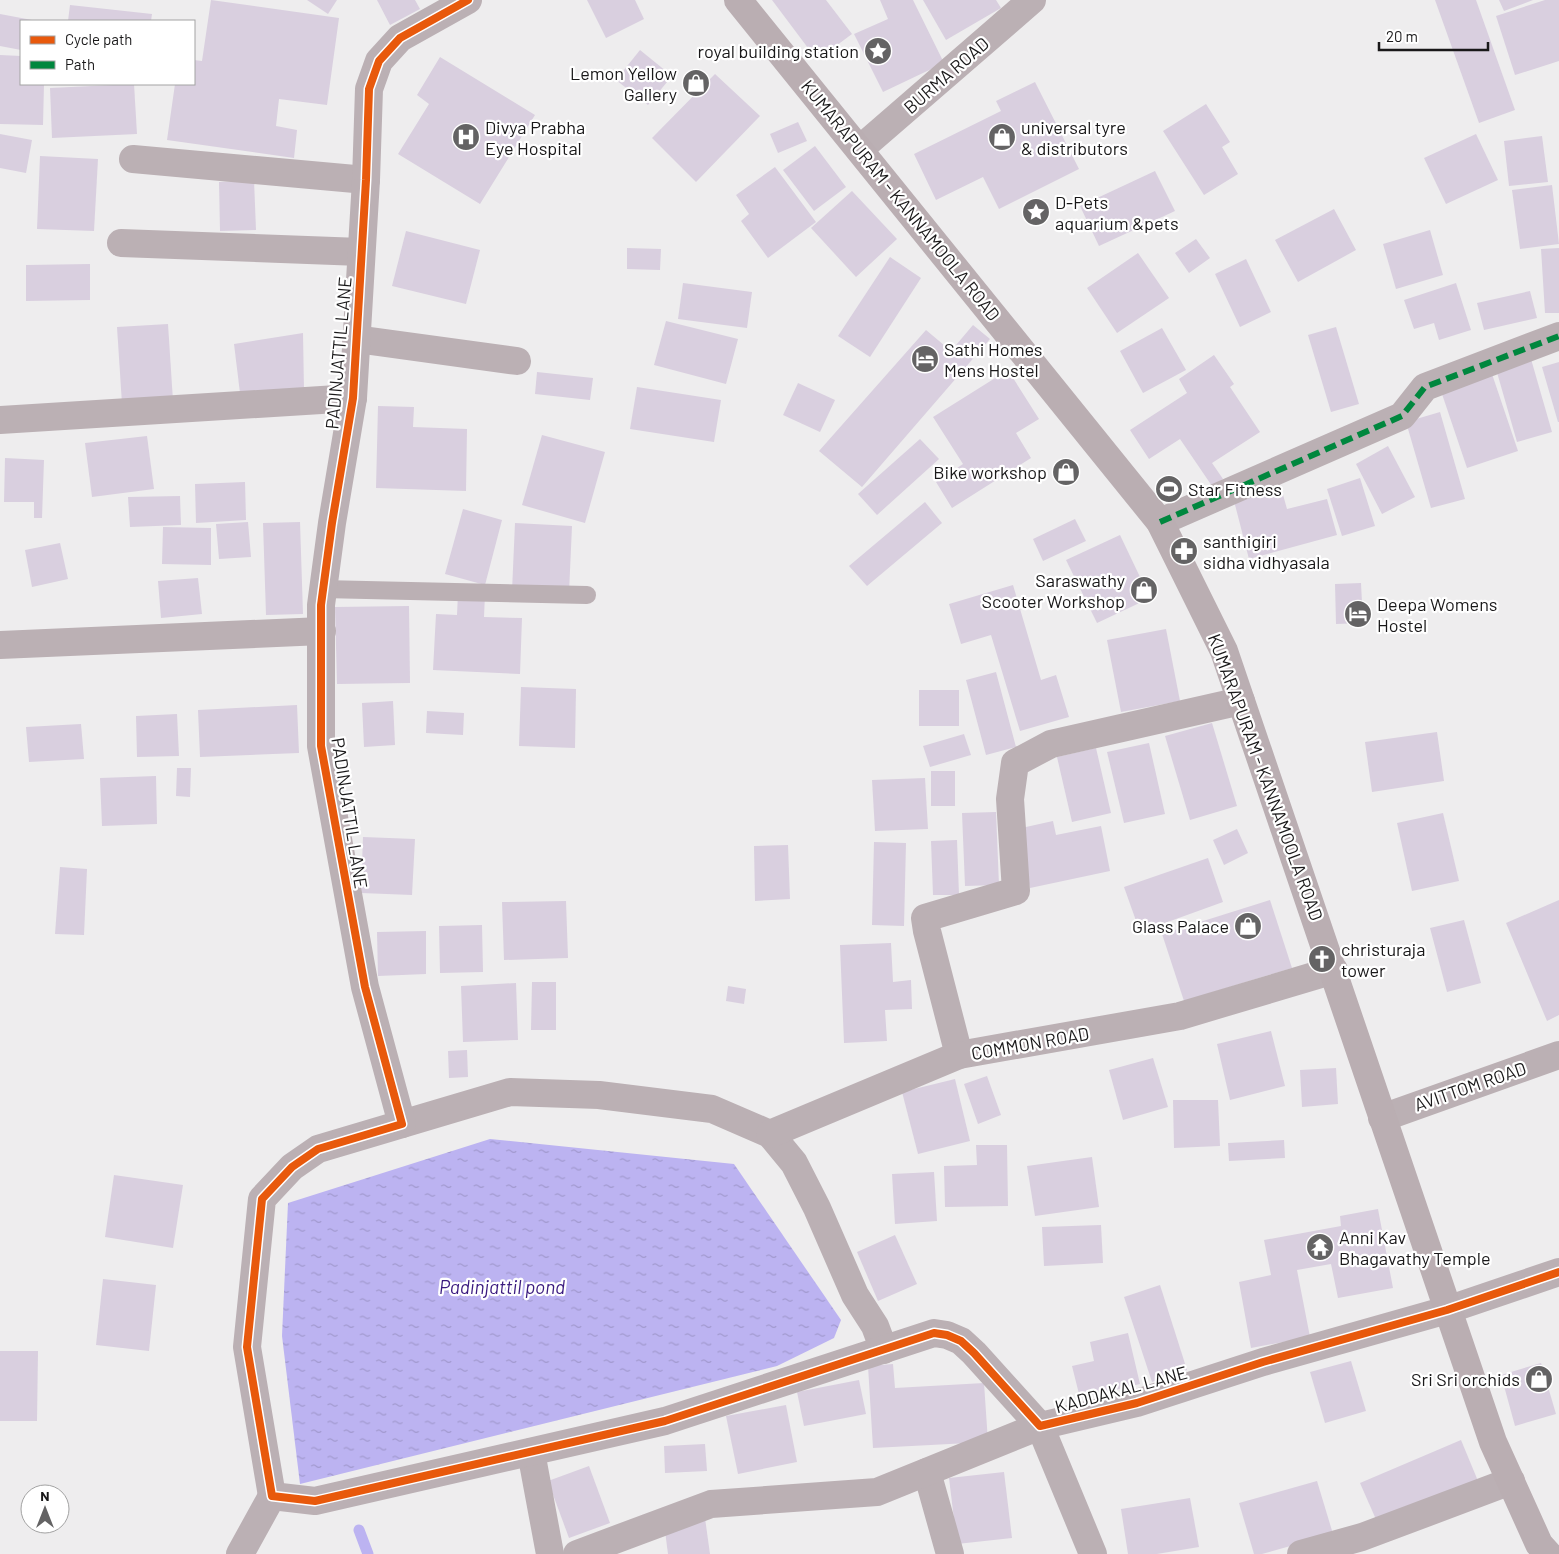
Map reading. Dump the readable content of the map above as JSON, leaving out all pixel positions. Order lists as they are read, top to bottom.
{
  "streets": {
    "main road": ["KUMARAPURAM - KANNAMOOLA ROAD"],
    "street": [
      "BURMA ROAD",
      "PADINJATTIL LANE",
      "COMMON ROAD",
      "AVITTOM ROAD",
      "KADDAKAL LANE"
    ]
  },
  "crossings": [
    ["BURMA ROAD", "KUMARAPURAM - KANNAMOOLA ROAD"],
    ["KUMARAPURAM - KANNAMOOLA ROAD", "COMMON ROAD"],
    ["KUMARAPURAM - KANNAMOOLA ROAD", "AVITTOM ROAD"],
    ["KUMARAPURAM - KANNAMOOLA ROAD", "KADDAKAL LANE"]
  ],
  "water": ["Padinjattil pond"],
  "places": {
    "place": ["royal building station", "D-Pets aquarium &pets"],
    "shop": [
      "Lemon Yellow Gallery",
      "universal tyre & distributors",
      "Bike workshop",
      "Saraswathy Scooter Workshop",
      "Glass Palace",
      "Sri Sri orchids"
    ],
    "hospital": ["Divya Prabha Eye Hospital"],
    "hotel": ["Sathi Homes Mens Hostel", "Deepa Womens Hostel"],
    "sports": ["Star Fitness"],
    "pharmacy": ["santhigiri sidha vidhyasala"],
    "church": ["christuraja tower"],
    "temple": ["Anni Kav Bhagavathy Temple"]
  },
  "legend": ["Cycle path", "Path"],
  "scale_bar": "20 m",
  "north": "top"
}
